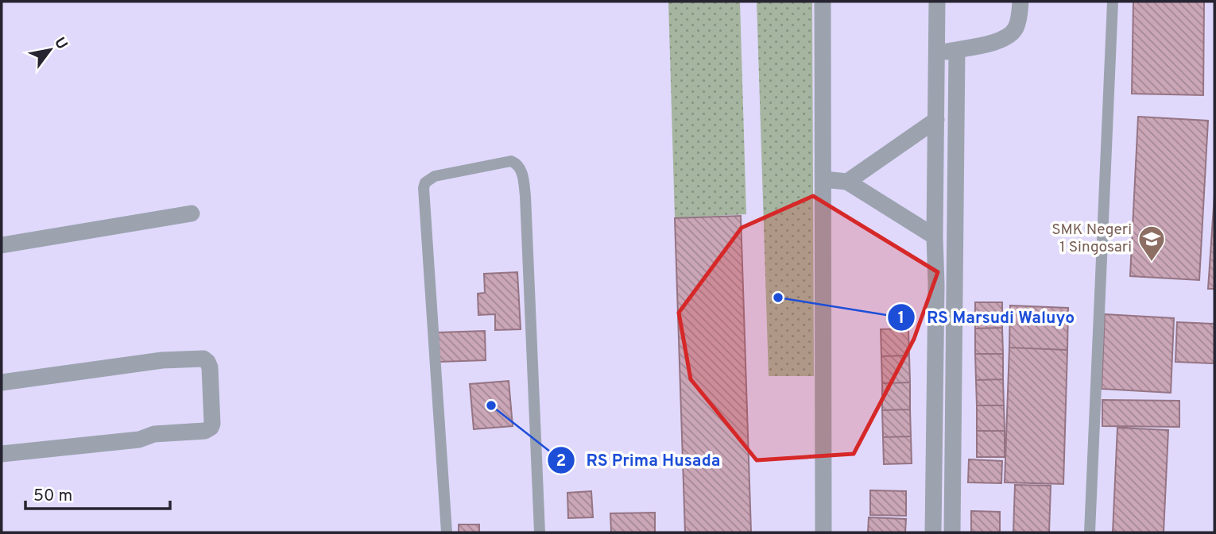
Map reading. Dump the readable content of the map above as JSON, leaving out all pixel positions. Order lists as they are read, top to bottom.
{
  "places": {
    "school or university": ["SMK Negeri 1 Singosari"],
    "other": ["RS Marsudi Waluyo", "RS Prima Husada"]
  },
  "scale_bar": "50 m",
  "north": "top right"
}
